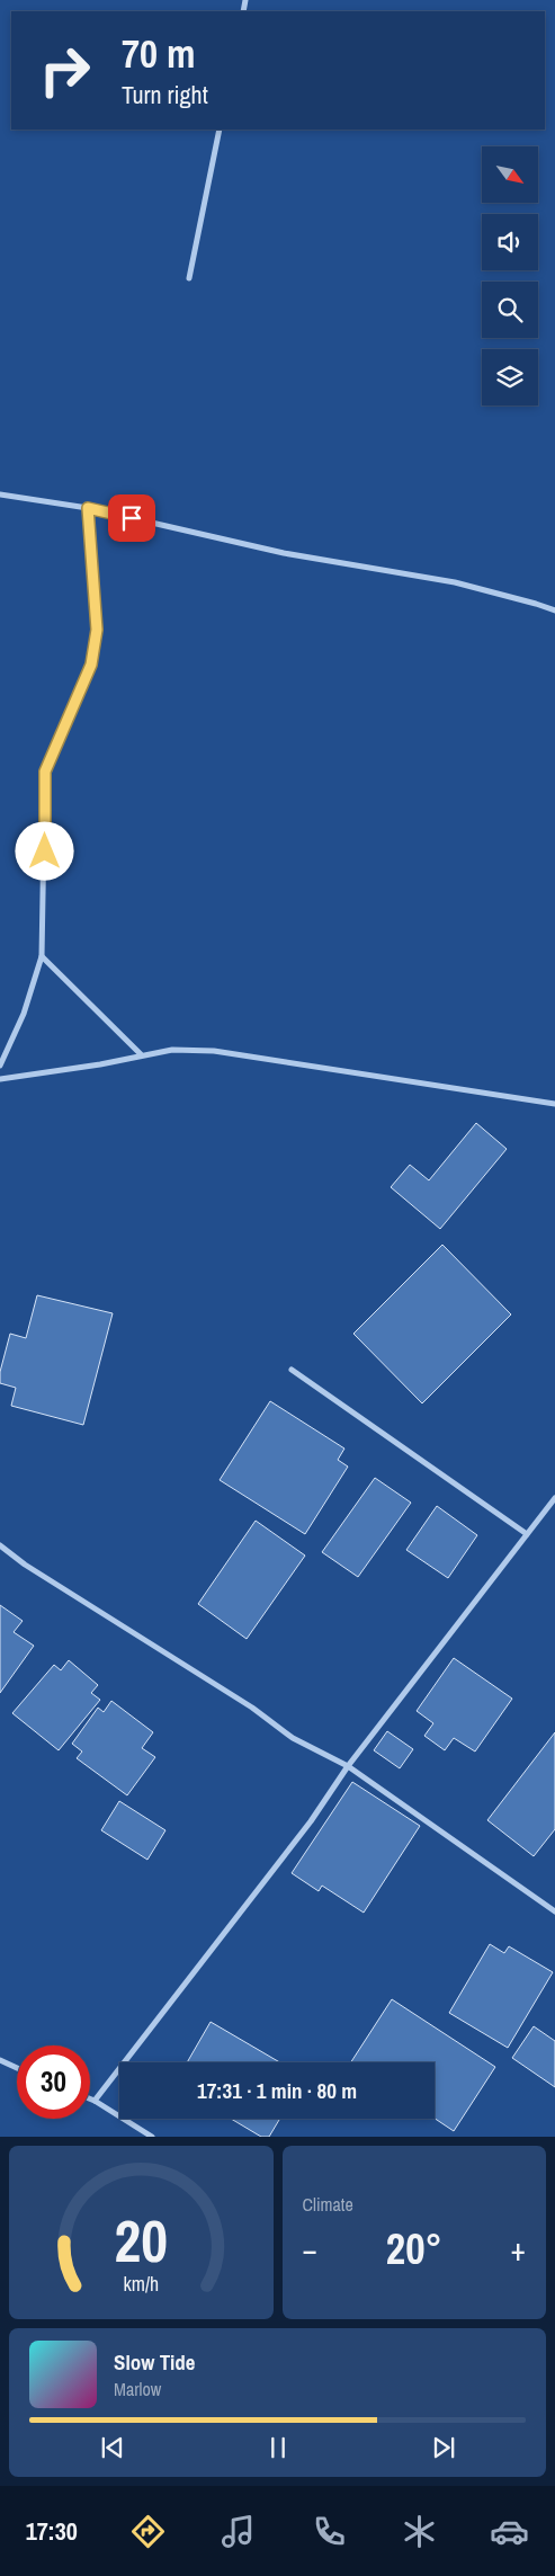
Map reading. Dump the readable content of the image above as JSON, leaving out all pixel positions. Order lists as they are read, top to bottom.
{
  "north": "bottom right",
  "page": {
    "turn": ["70 m", "Turn right"],
    "limit": "30",
    "trip": "17:31 · 1 min · 80 m",
    "tile": "Climate",
    "heat": ["−", "20°", "+"],
    "song": ["Slow Tide", "Marlow"],
    "tabs": "17:30",
    "gauge": ["20", "km/h"]
  }
}
